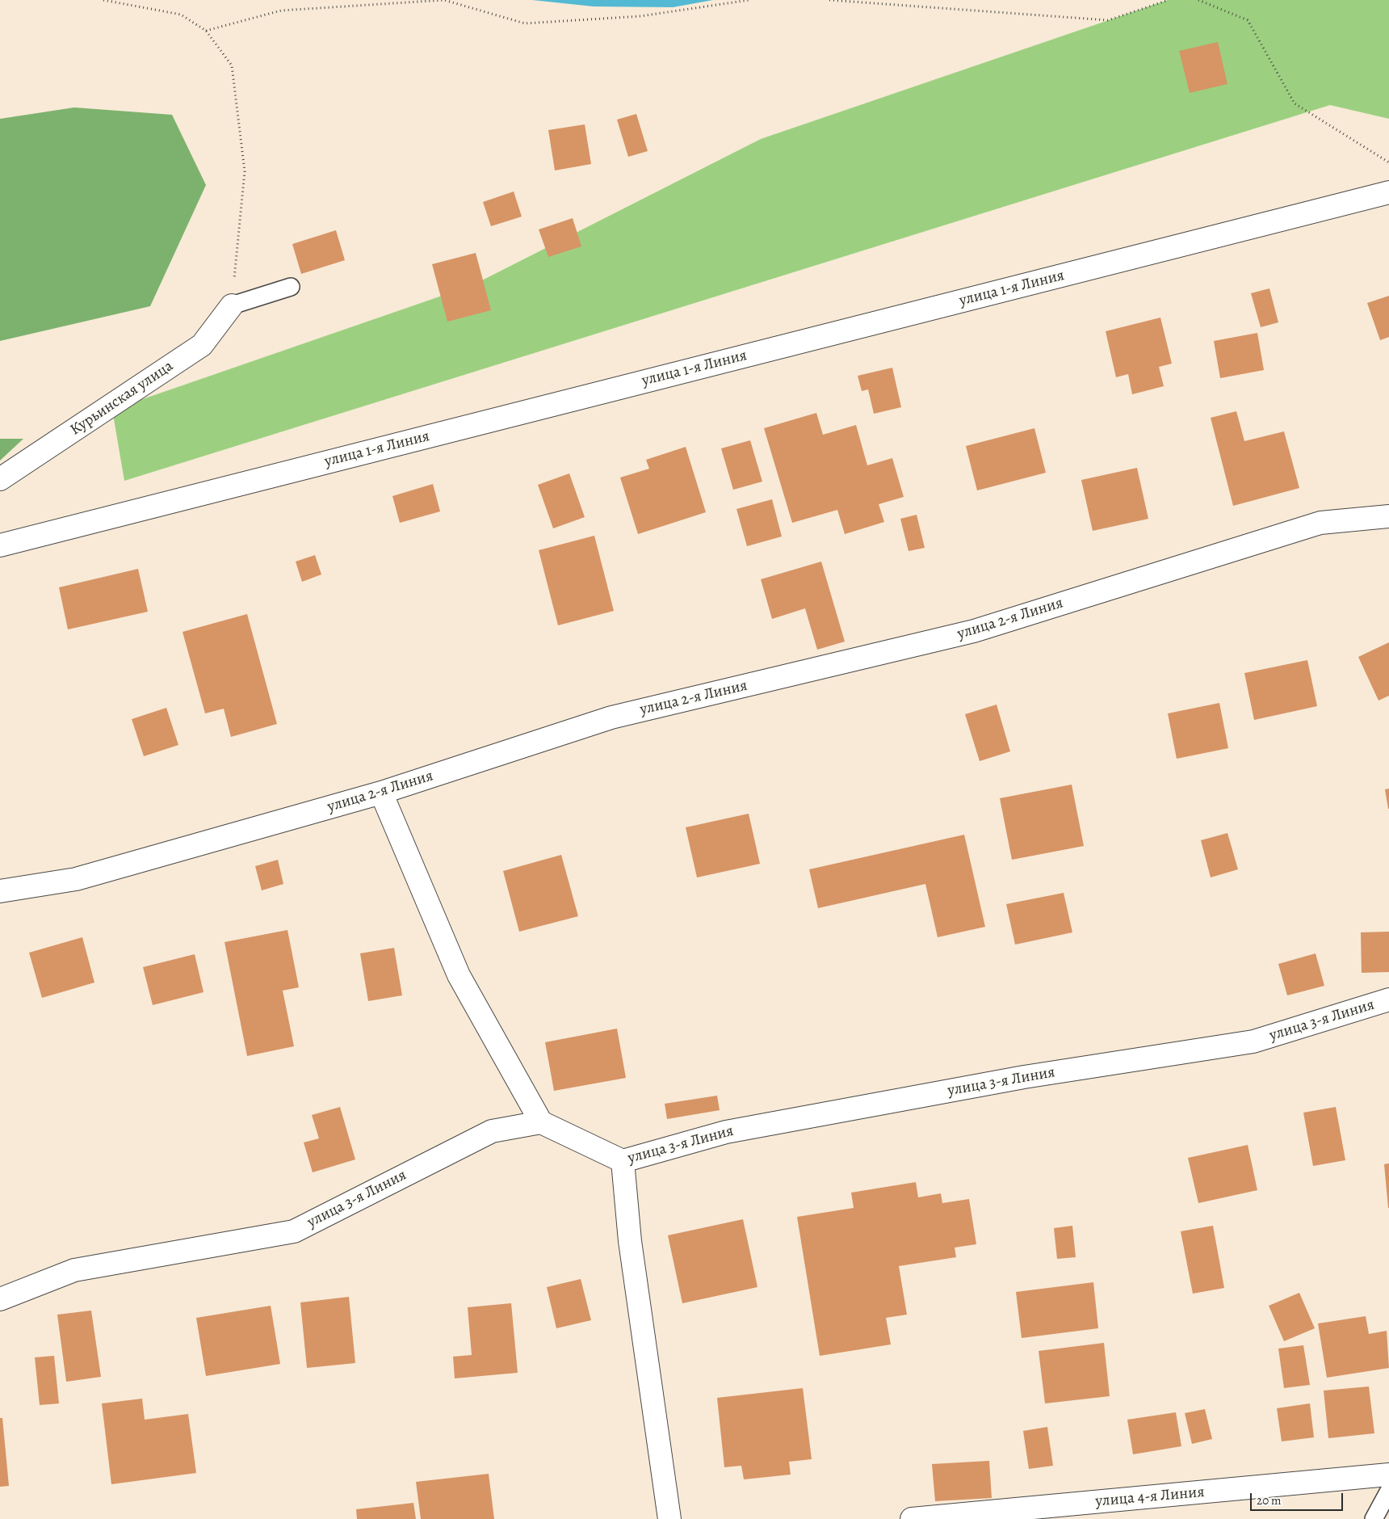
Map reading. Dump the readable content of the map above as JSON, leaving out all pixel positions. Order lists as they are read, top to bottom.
{
  "streets": {
    "street": [
      "улица 1-я Линия",
      "Курьинская улица",
      "улица 2-я Линия",
      "улица 3-я Линия",
      "улица 4-я Линия"
    ]
  },
  "scale_bar": "20 m"
}
